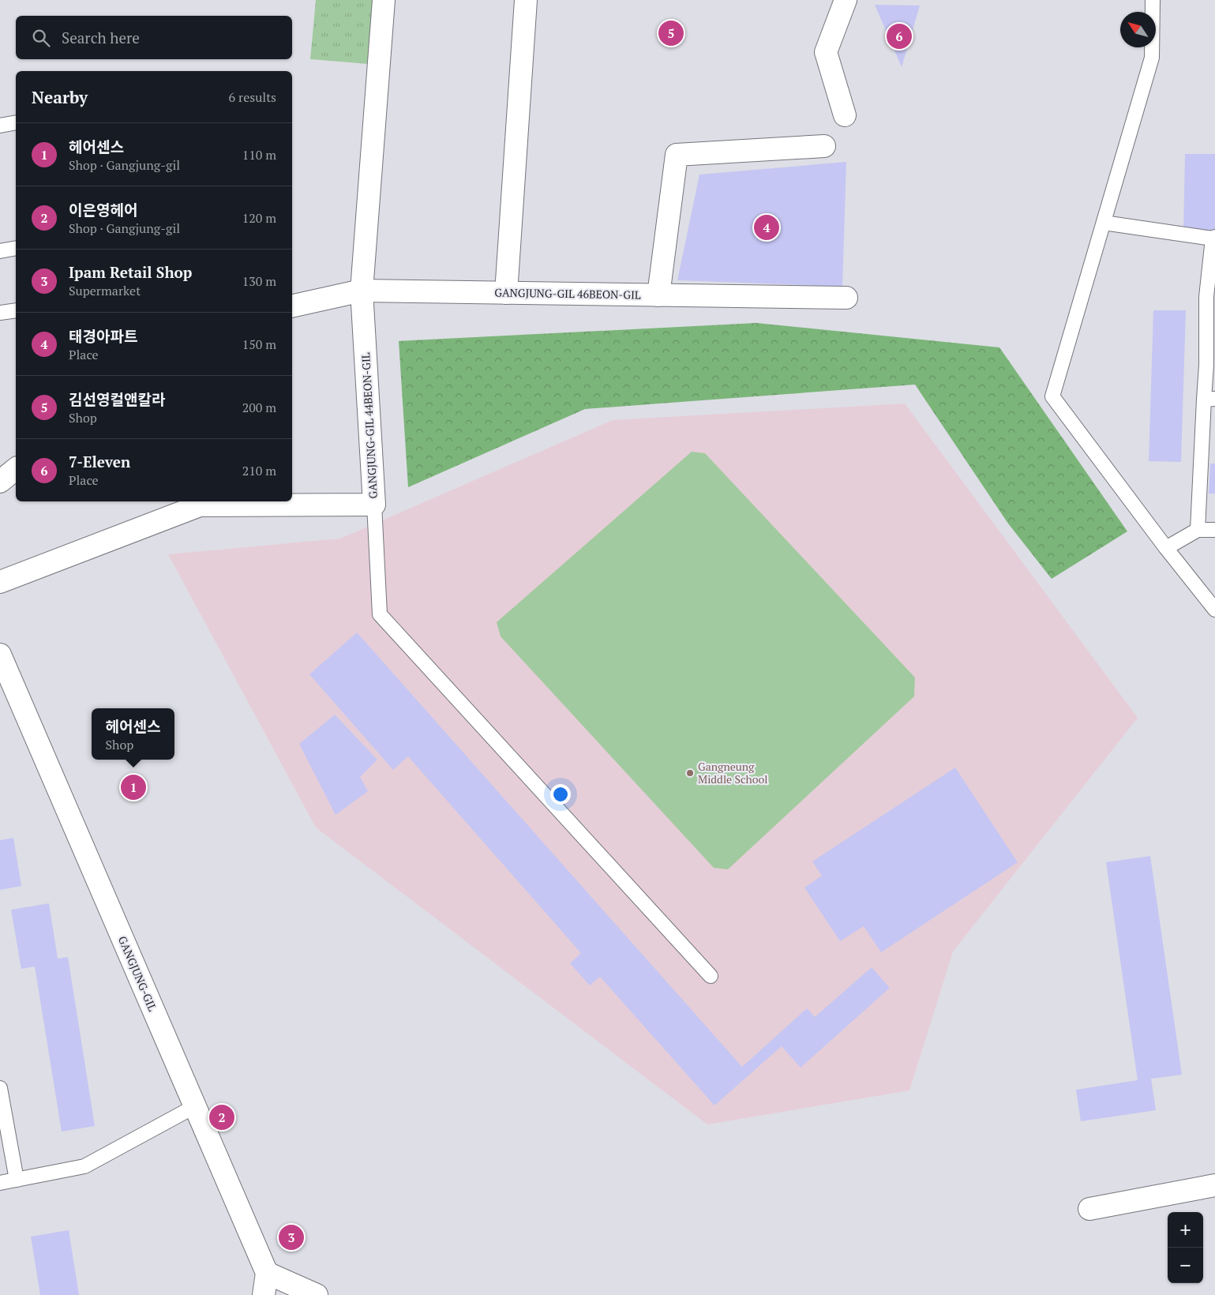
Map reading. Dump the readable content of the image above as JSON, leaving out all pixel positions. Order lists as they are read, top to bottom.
{
  "streets": {
    "street": ["GANGJUNG-GIL 46BEON-GIL", "GANGJUNG-GIL 44BEON-GIL", "GANGJUNG-GIL"]
  },
  "crossings": [
    ["GANGJUNG-GIL 46BEON-GIL", "GANGJUNG-GIL 44BEON-GIL"]
  ],
  "places": ["Gangneung Middle School"],
  "north": "top left",
  "page": {
    "search": "Search here",
    "pins": [
      "5",
      "6",
      "4",
      "1",
      "2",
      "3"
    ],
    "heading": ["Nearby", "6 results"],
    "list": [
      {
        "mark": "1",
        "name": "헤어센스",
        "note": "Shop · Gangjung-gil",
        "value": "110 m"
      },
      {
        "mark": "2",
        "name": "이은영헤어",
        "note": "Shop · Gangjung-gil",
        "value": "120 m"
      },
      {
        "mark": "3",
        "name": "Ipam Retail Shop",
        "note": "Supermarket",
        "value": "130 m"
      },
      {
        "mark": "4",
        "name": "태경아파트",
        "note": "Place",
        "value": "150 m"
      },
      {
        "mark": "5",
        "name": "김선영컬앤칼라",
        "note": "Shop",
        "value": "200 m"
      },
      {
        "mark": "6",
        "name": "7-Eleven",
        "note": "Place",
        "value": "210 m"
      }
    ],
    "popup": ["헤어센스", "Shop"],
    "map_buttons": ["+", "−"]
  }
}
